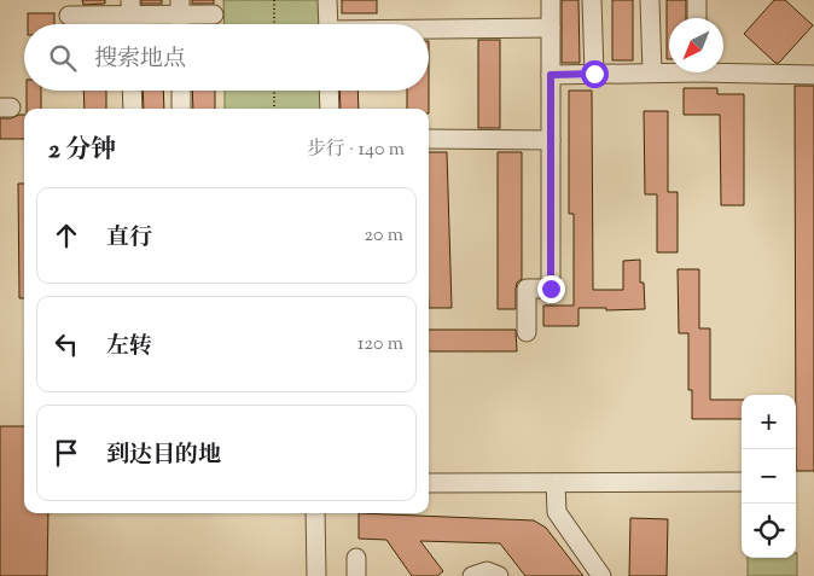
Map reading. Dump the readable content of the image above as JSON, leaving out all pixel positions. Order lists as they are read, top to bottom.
{
  "north": "bottom left",
  "page": {
    "search": "搜索地点",
    "heading": ["2 分钟", "步行 · 140 m"],
    "list": [
      ["直行", "20 m"],
      ["左转", "120 m"],
      "到达目的地"
    ],
    "map_buttons": ["+", "−"]
  }
}
